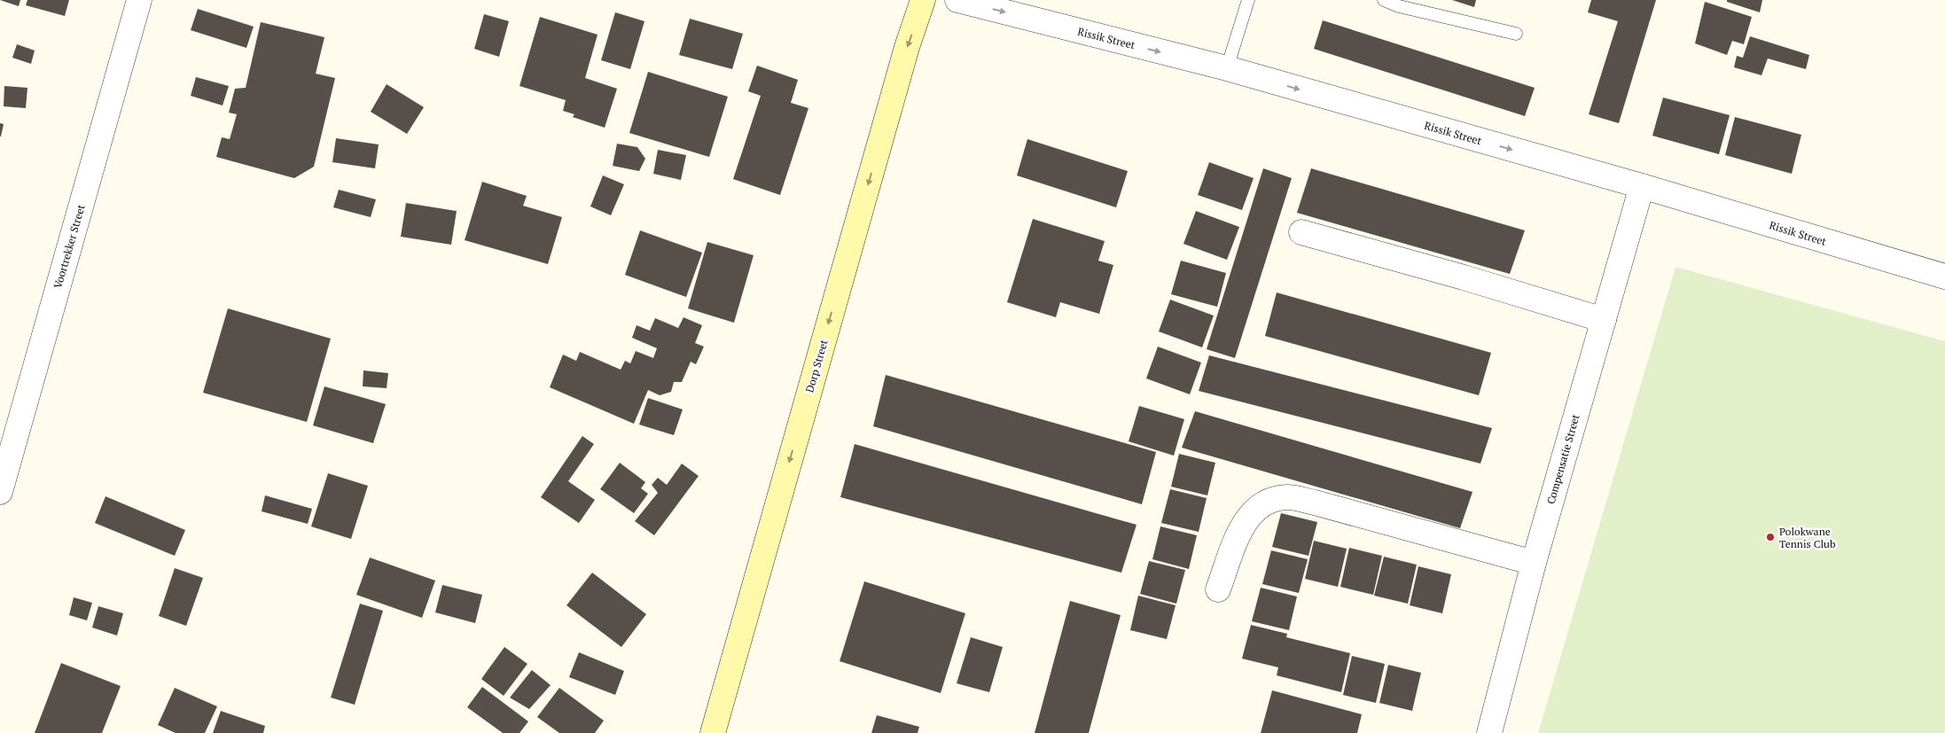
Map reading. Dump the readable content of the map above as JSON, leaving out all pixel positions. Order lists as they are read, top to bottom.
{
  "streets": {
    "street": [
      "Rissik Street",
      "Voortrekker Street",
      "Dorp Street",
      "Compensatie Street"
    ]
  },
  "crossings": [
    ["Rissik Street", "Compensatie Street"]
  ],
  "one_way": ["Dorp Street"],
  "places": ["Polokwane Tennis Club"]
}
